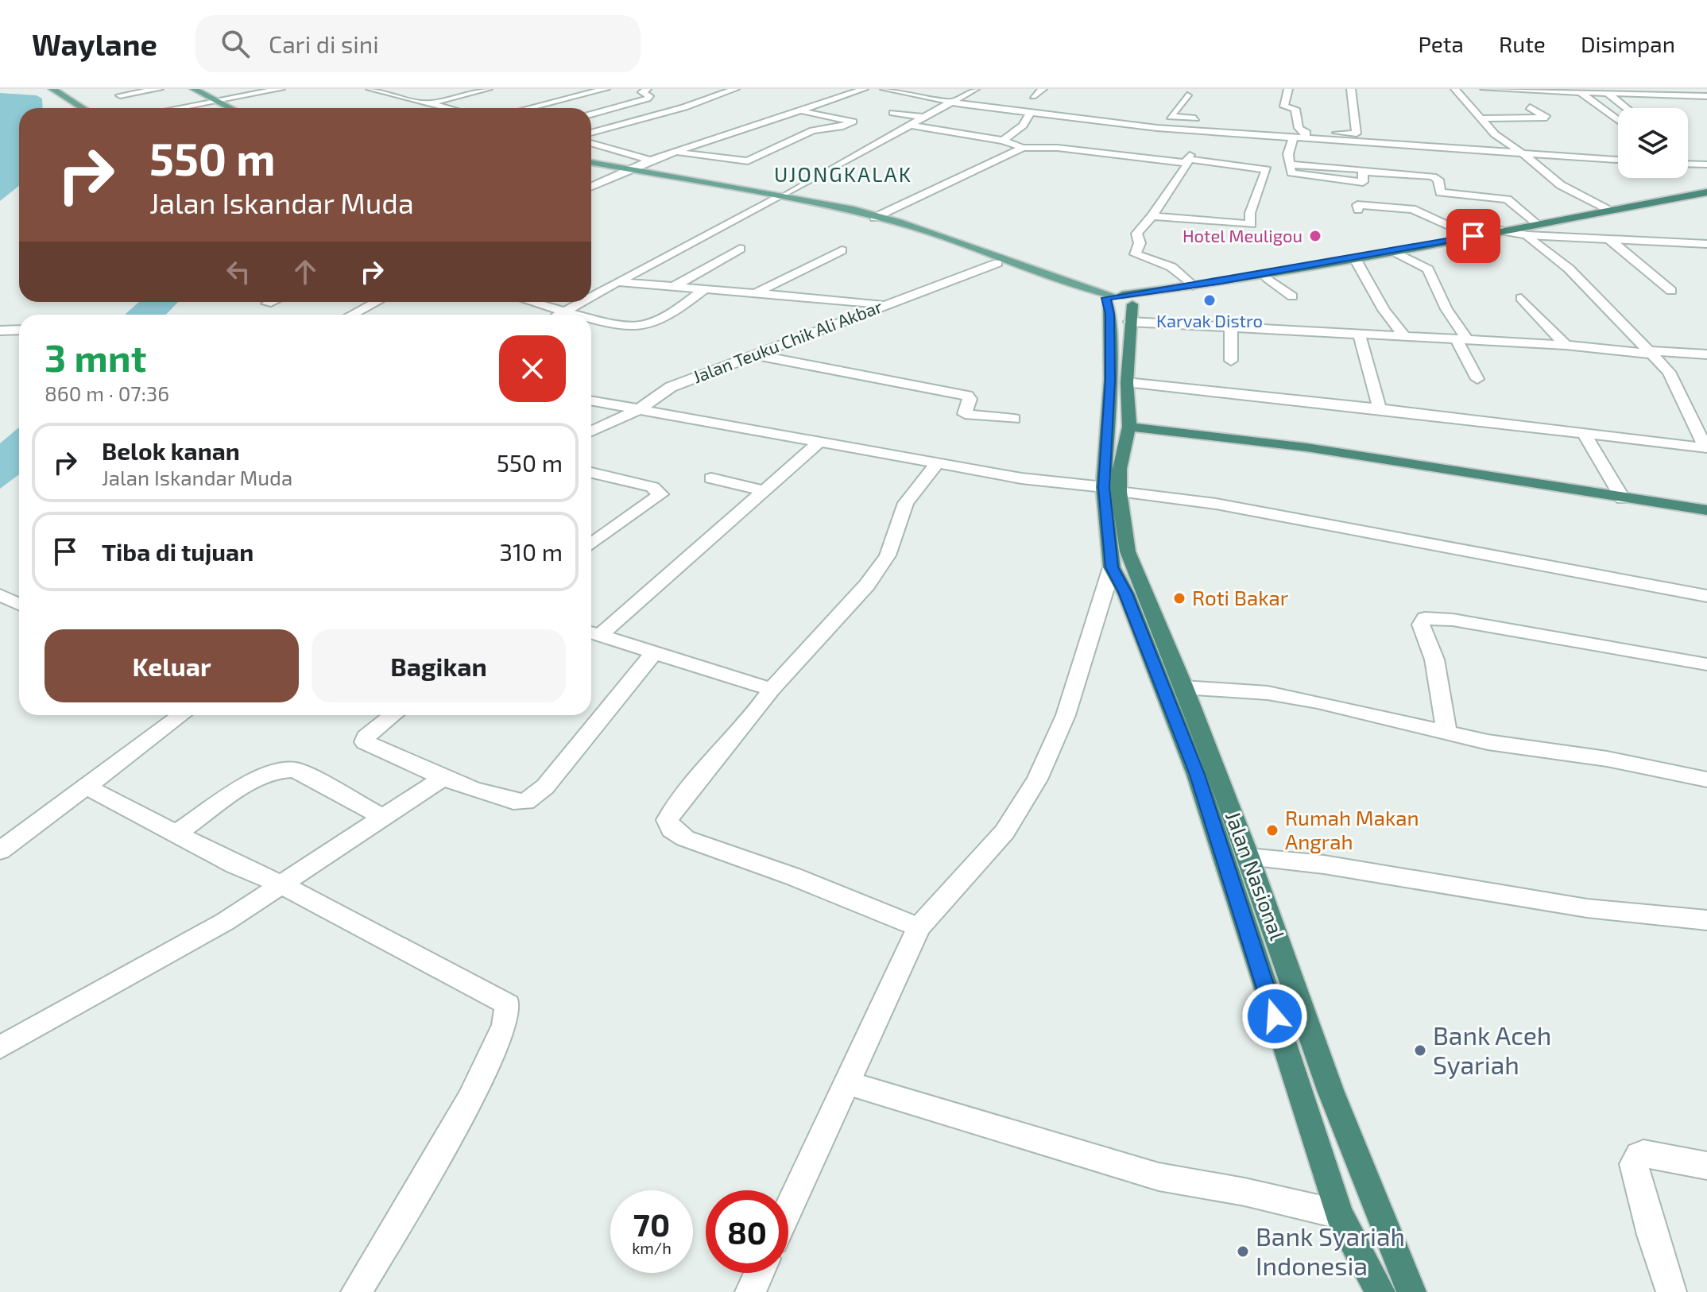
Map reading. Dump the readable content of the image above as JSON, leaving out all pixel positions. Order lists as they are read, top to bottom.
{
  "streets": {
    "highway": ["Jalan Nasional"],
    "street": ["Jalan Teuku Chik Ali Akbar"]
  },
  "districts": ["UJONGKALAK"],
  "places": [
    "Hotel Meuligou",
    "Karvak Distro",
    "Roti Bakar",
    "Rumah Makan Angrah",
    "Bank Aceh Syariah",
    "Bank Syariah Indonesia"
  ],
  "page": {
    "header": "Waylane",
    "search": "Cari di sini",
    "nav": ["Peta", "Rute", "Disimpan"],
    "turn": ["550 m", "Jalan Iskandar Muda"],
    "heading": ["3 mnt", "860 m · 07:36"],
    "list": [
      {
        "name": "Belok kanan",
        "note": "Jalan Iskandar Muda",
        "value": "550 m"
      },
      {
        "name": "Tiba di tujuan",
        "value": "310 m"
      }
    ],
    "buttons": ["Keluar", "Bagikan"],
    "speed": "70 km/h",
    "limit": "80"
  }
}
